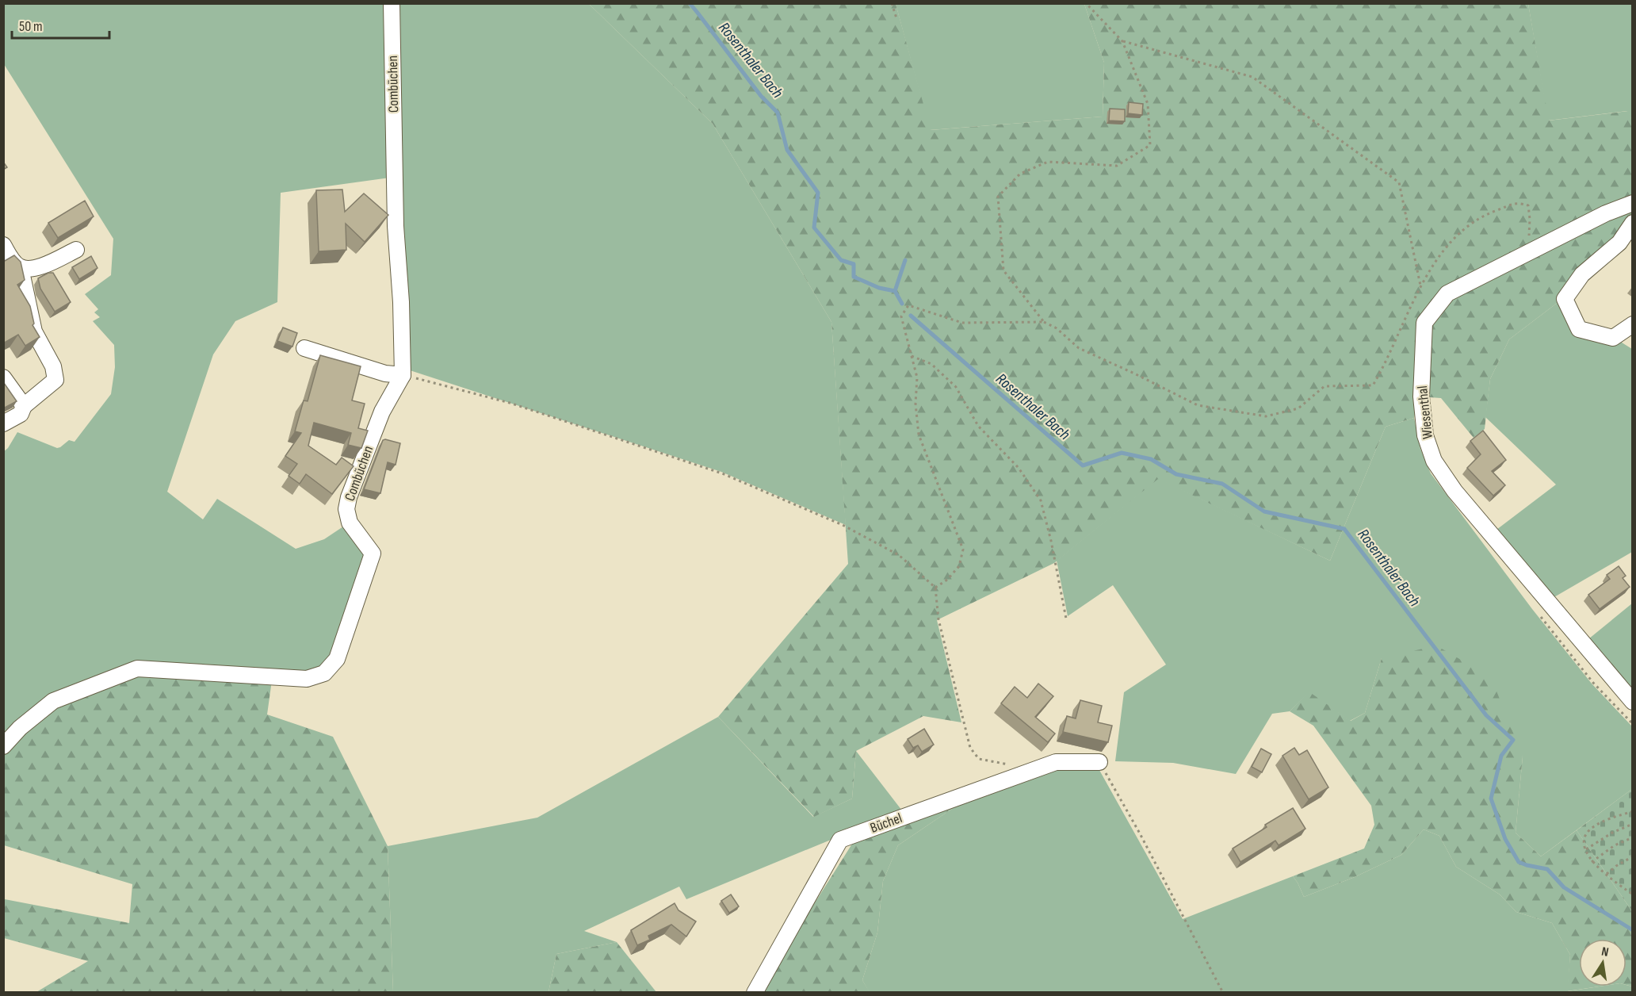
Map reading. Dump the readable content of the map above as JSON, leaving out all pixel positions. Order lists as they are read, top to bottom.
{
  "streets": {
    "street": ["Combüchen", "Wiesenthal", "Büchel"]
  },
  "water": ["Rosenthaler Bach"],
  "scale_bar": "50 m",
  "north": "top"
}
